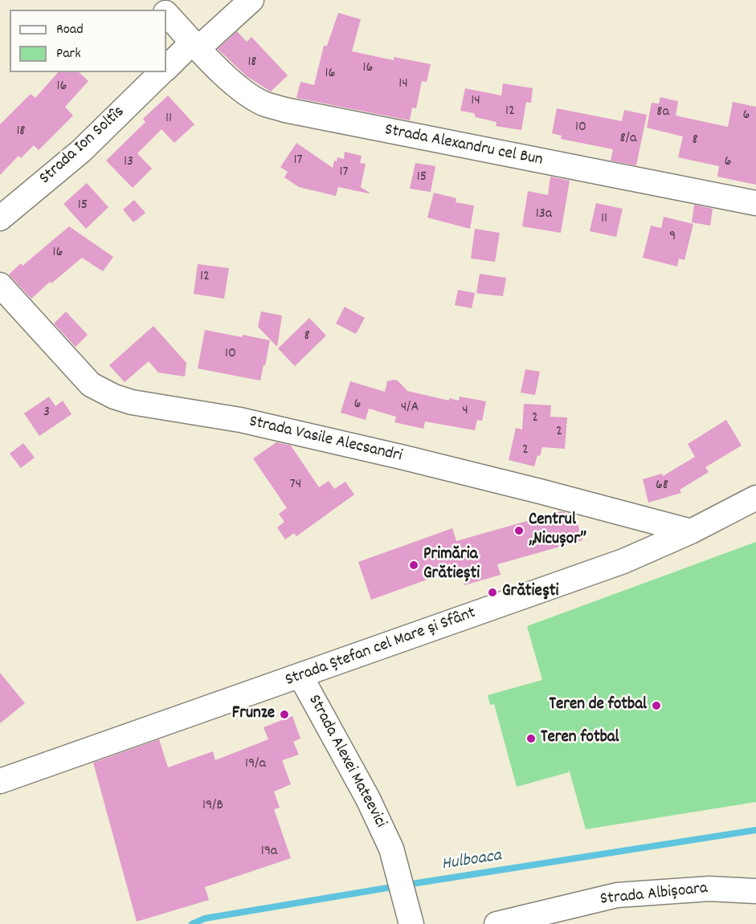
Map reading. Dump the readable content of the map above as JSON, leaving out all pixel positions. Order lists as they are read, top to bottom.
{
  "streets": {
    "street": [
      "Strada Ion Soltîs",
      "Strada Alexandru cel Bun",
      "Strada Vasile Alecsandri",
      "Strada Ștefan cel Mare și Sfânt",
      "Strada Alexei Mateevici",
      "Strada Albișoara"
    ]
  },
  "crossings": [
    ["Strada Ion Soltîs", "Strada Alexandru cel Bun"],
    ["Strada Vasile Alecsandri", "Strada Ștefan cel Mare și Sfânt"],
    ["Strada Ștefan cel Mare și Sfânt", "Strada Alexei Mateevici"]
  ],
  "water": ["Hulboaca"],
  "places": [
    "Centrul „Nicușor”",
    "Primăria Grătiești",
    "Grătieşti",
    "Teren de fotbal",
    "Frunze",
    "Teren fotbal"
  ],
  "house_numbers": [
    "18",
    "16",
    "16",
    "14",
    "16",
    "14",
    "12",
    "8a",
    "6",
    "11",
    "10",
    "18",
    "8/a",
    "8",
    "17",
    "13",
    "6",
    "17",
    "15",
    "15",
    "13a",
    "11",
    "9",
    "16",
    "12",
    "8",
    "10",
    "6",
    "4/A",
    "4",
    "3",
    "2",
    "2",
    "2",
    "74",
    "68",
    "19/a",
    "19/B",
    "19a"
  ],
  "legend": ["Road", "Park"]
}
